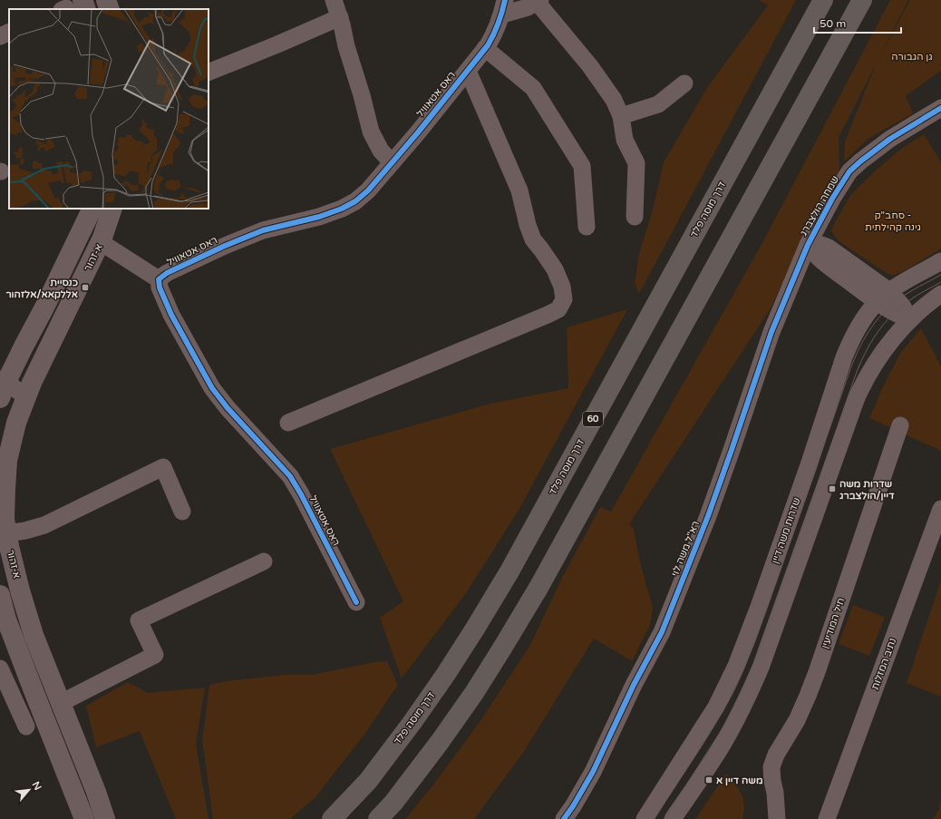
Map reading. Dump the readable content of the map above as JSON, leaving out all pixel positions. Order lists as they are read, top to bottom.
{
  "streets": {
    "highway": ["דרך מוסה פלד", "60"],
    "main road": ["א-זהור"],
    "street": [
      "ראס אטאוויל",
      "שמחה הולצברג",
      "שדרות משה דיין",
      "רא\"ל משה לוי",
      "חיל המודיעין",
      "נתיב המזלות"
    ]
  },
  "crossings": [
    ["שמחה הולצברג", "רא\"ל משה לוי"]
  ],
  "parks": ["גן הגבורה", "סחב\"ק - גינה קהילתית"],
  "places": {
    "transit": ["כנסיית אללקאא/אלזהור", "שדרות משה דיין/הולצברג", "משה דיין א"]
  },
  "scale_bar": "50 m",
  "north": "top right"
}
